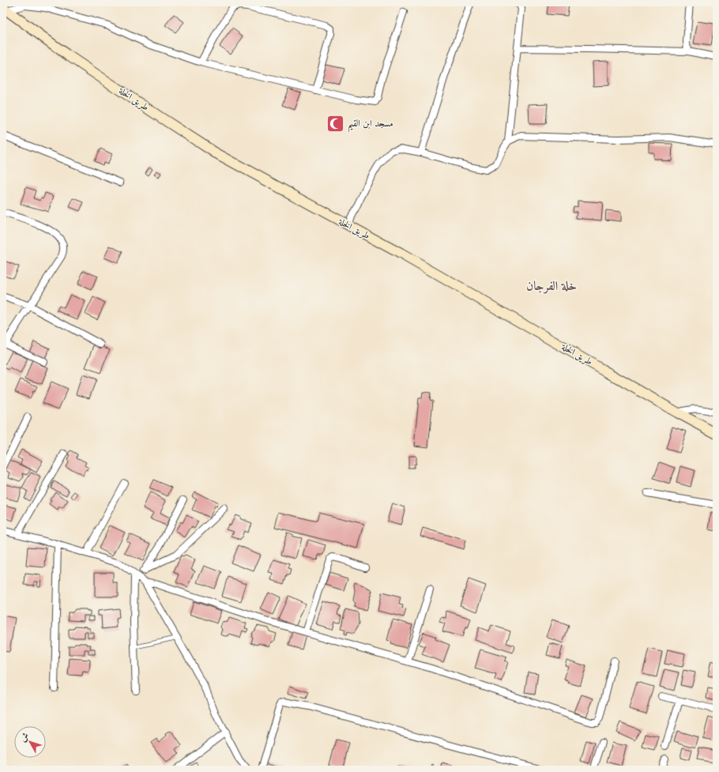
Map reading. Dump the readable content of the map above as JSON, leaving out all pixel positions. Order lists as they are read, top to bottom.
{
  "streets": {
    "street": ["طريق الخلة"]
  },
  "districts": ["خلة الفرجان"],
  "places": {
    "mosque": ["مسجد ابن القيم"]
  },
  "north": "top left"
}
